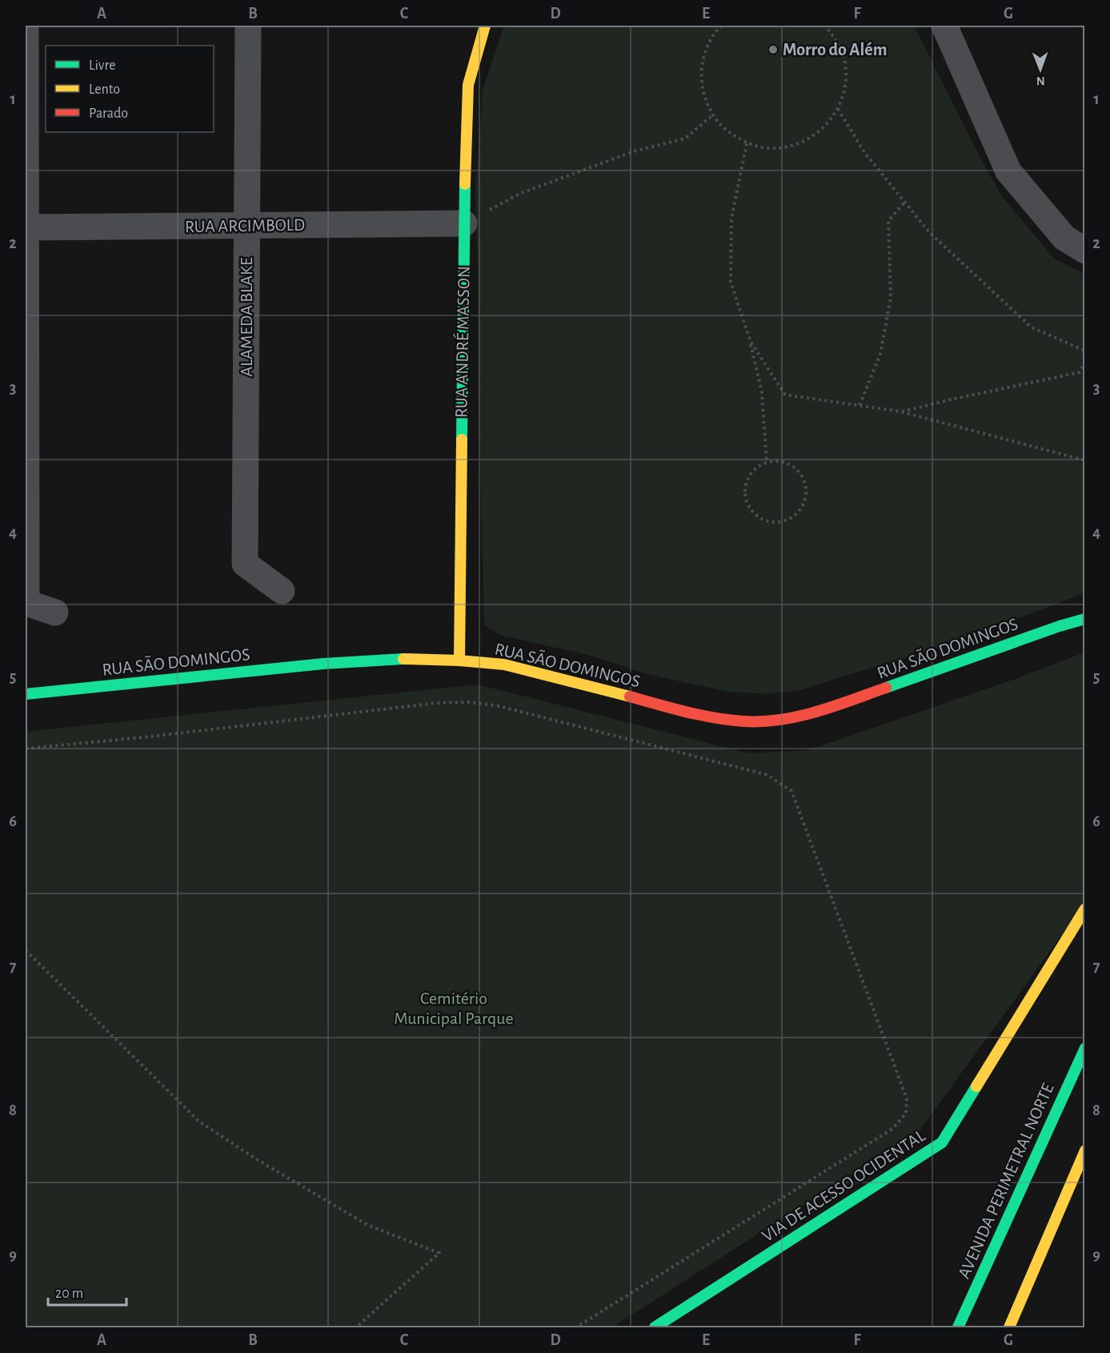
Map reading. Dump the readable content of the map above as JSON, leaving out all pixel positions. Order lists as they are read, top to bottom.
{
  "streets": {
    "main road": [
      "RUA ANDRÉ MASSON",
      "RUA SÃO DOMINGOS",
      "AVENIDA PERIMETRAL NORTE",
      "VIA DE ACESSO OCIDENTAL"
    ],
    "street": ["RUA ARCIMBOLD", "ALAMEDA BLAKE"]
  },
  "crossings": [
    ["RUA ARCIMBOLD", "ALAMEDA BLAKE"],
    ["RUA ARCIMBOLD", "RUA ANDRÉ MASSON"],
    ["RUA ANDRÉ MASSON", "RUA SÃO DOMINGOS"]
  ],
  "parks": ["Cemitério Municipal Parque"],
  "places": ["Morro do Além"],
  "legend": ["Livre", "Lento", "Parado"],
  "scale_bar": "20 m",
  "north": "bottom",
  "grid": {
    "columns": [
      "A",
      "B",
      "C",
      "D",
      "E",
      "F",
      "G"
    ],
    "rows": [
      "1",
      "2",
      "3",
      "4",
      "5",
      "6",
      "7",
      "8",
      "9"
    ]
  }
}
